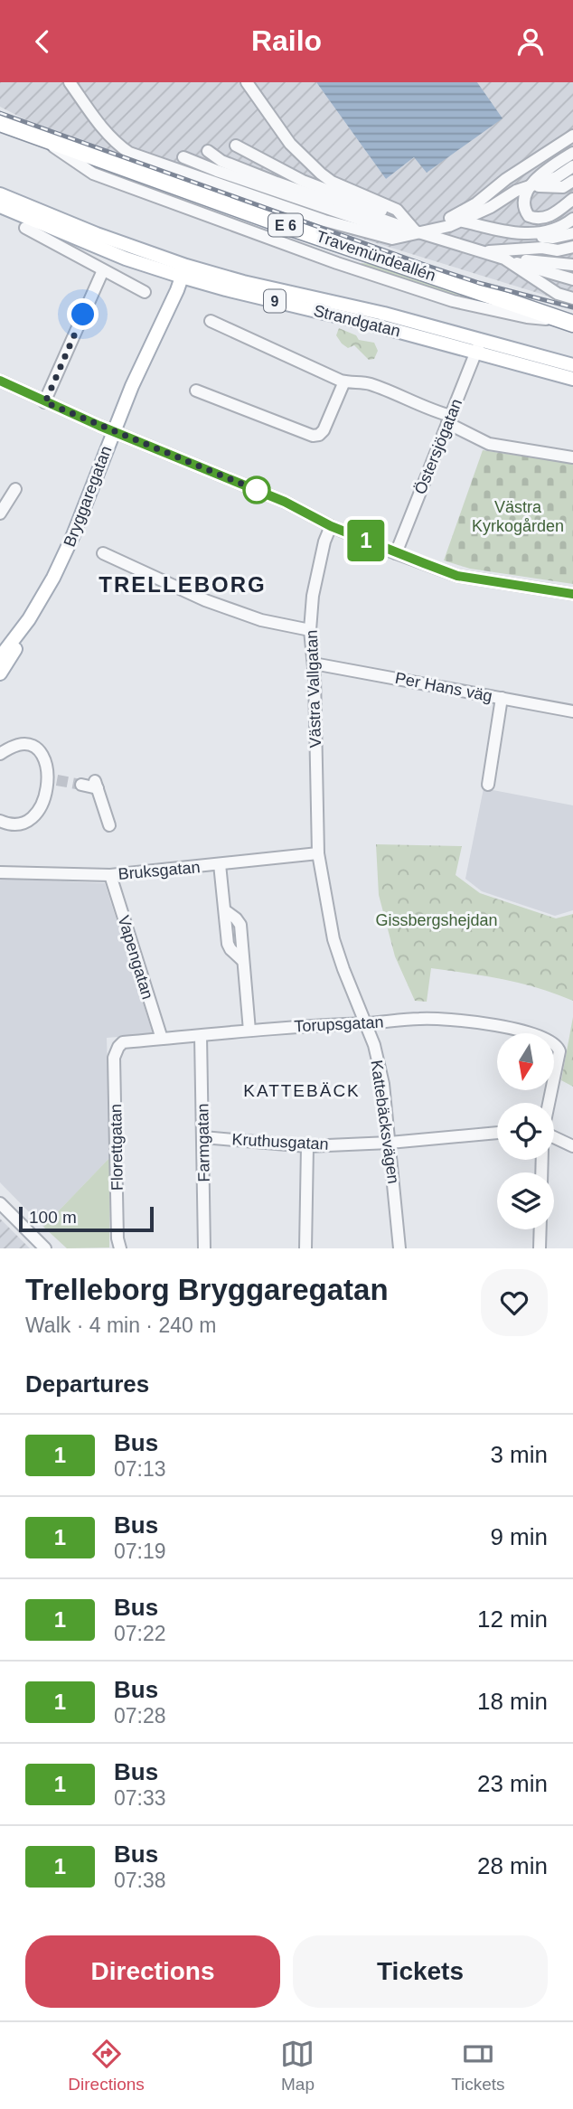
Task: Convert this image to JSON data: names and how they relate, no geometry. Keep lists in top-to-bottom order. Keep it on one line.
{"streets":{"highway":["E 6","Travemündeallén"],"main road":["9","Strandgatan","Bryggaregatan"],"street":["Östersjögatan","Per Hans väg","Västra Vallgatan","Bruksgatan","Vapengatan","Torupsgatan","Kattebäcksvägen","Kruthusgatan","Farmgatan","Florettgatan"]},"crossings":[["Strandgatan","Östersjögatan"],["Strandgatan","Bryggaregatan"],["Per Hans väg","Västra Vallgatan"],["Västra Vallgatan","Bruksgatan"],["Västra Vallgatan","Kattebäcksvägen"],["Bruksgatan","Vapengatan"],["Bruksgatan","Kattebäcksvägen"],["Vapengatan","Torupsgatan"],["Torupsgatan","Kattebäcksvägen"],["Torupsgatan","Farmgatan"],["Torupsgatan","Florettgatan"],["Kattebäcksvägen","Kruthusgatan"],["Kruthusgatan","Farmgatan"]],"districts":["TRELLEBORG","KATTEBÄCK"],"parks":["Västra Kyrkogården","Gissbergshejdan"],"lines":["bus line 1"],"scale_bar":"100 m","north":"bottom","page":{"header":"Railo","on_map":"1","scale":"100 m","heading":[["Trelleborg Bryggaregatan","Walk · 4 min · 240 m"],"Departures"],"list":[{"mark":"1","name":"Bus","note":"07:13","value":"3 min"},{"mark":"1","name":"Bus","note":"07:19","value":"9 min"},{"mark":"1","name":"Bus","note":"07:22","value":"12 min"},{"mark":"1","name":"Bus","note":"07:28","value":"18 min"},{"mark":"1","name":"Bus","note":"07:33","value":"23 min"},{"mark":"1","name":"Bus","note":"07:38","value":"28 min"}],"buttons":["Directions","Tickets"],"tabs":["Directions","Map","Tickets"]}}
